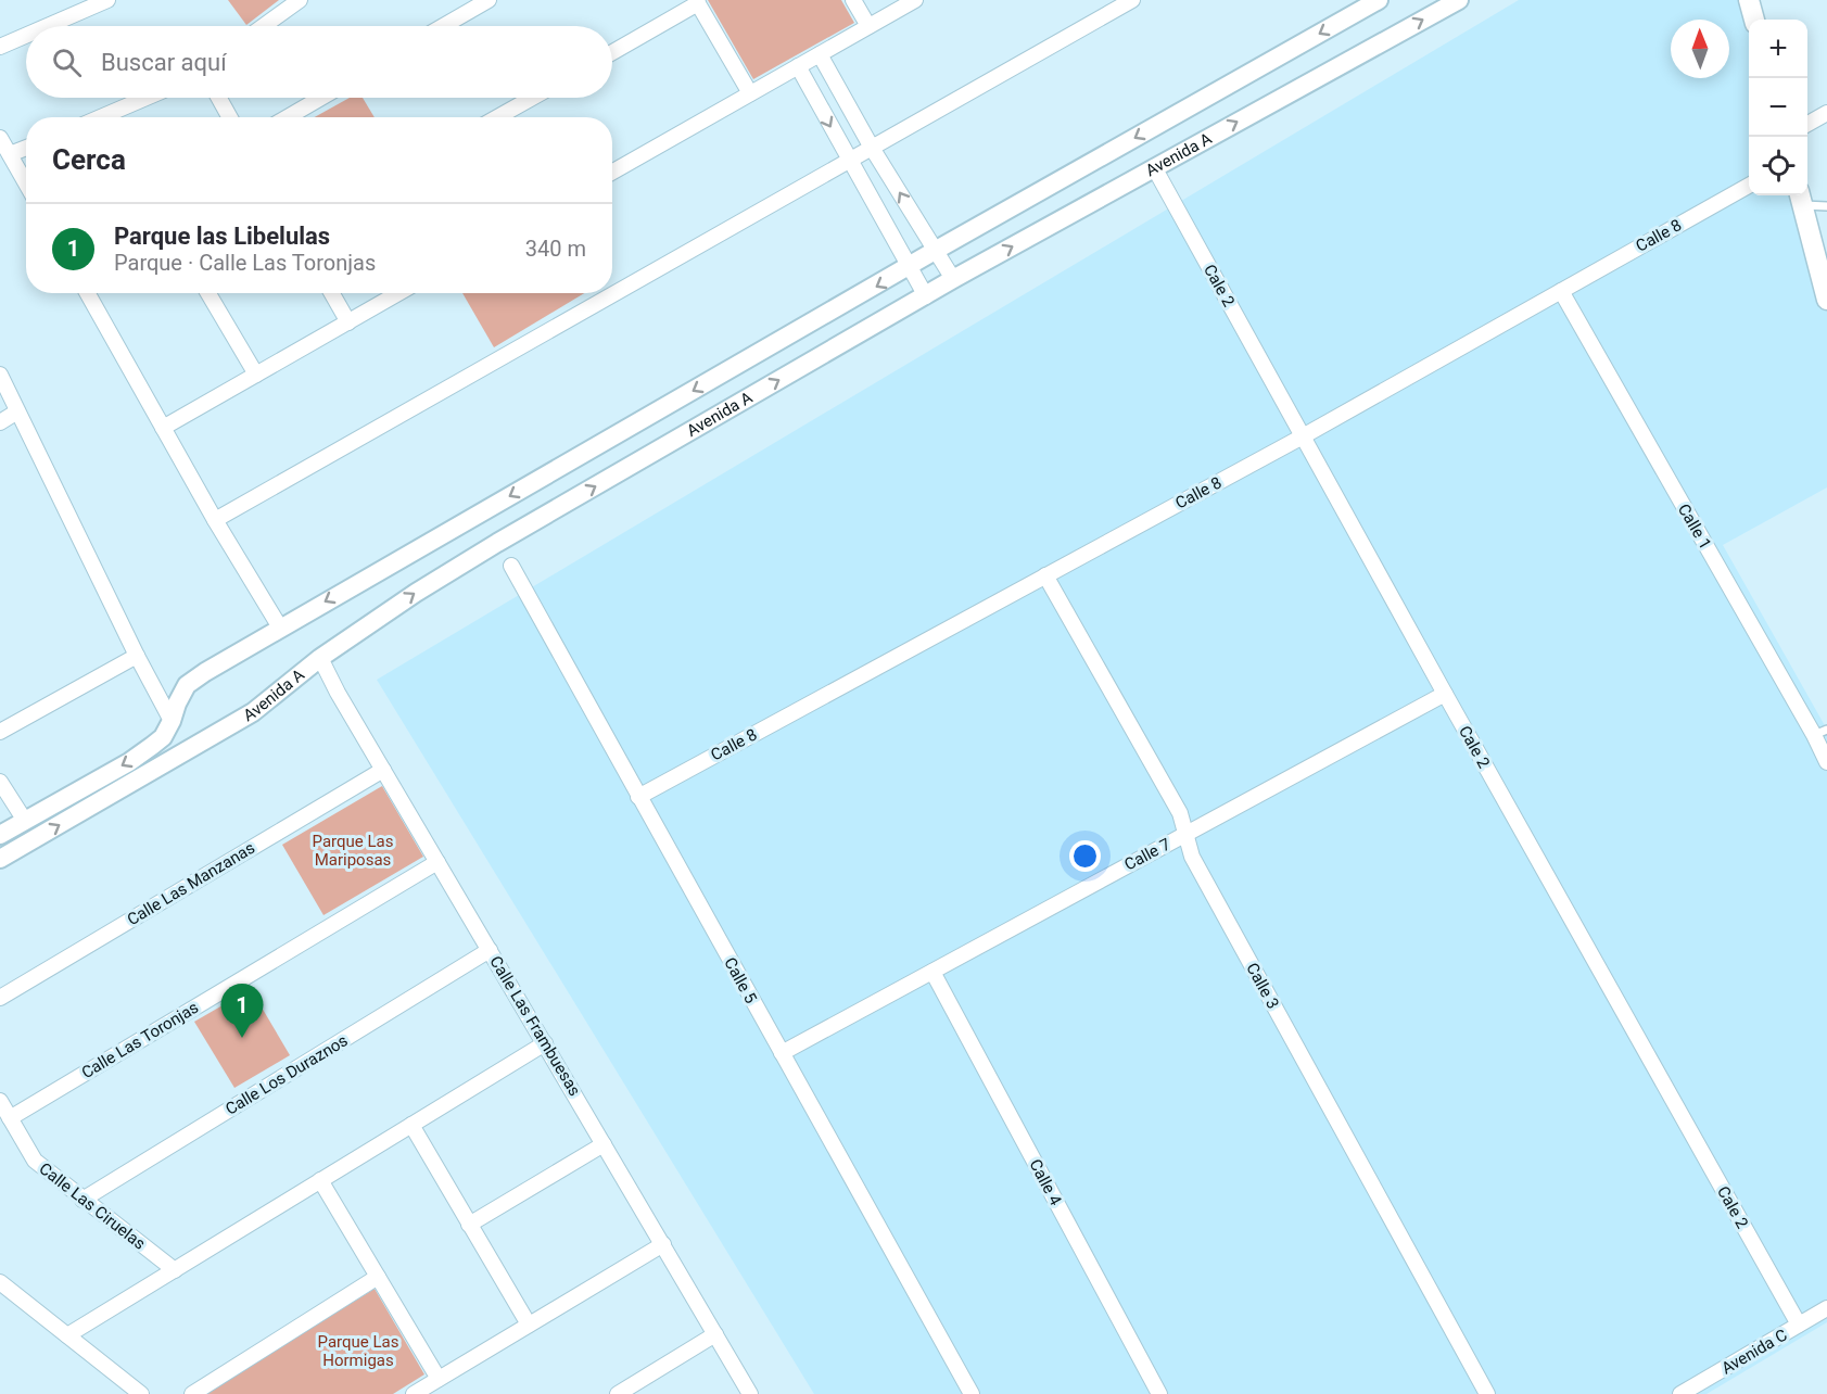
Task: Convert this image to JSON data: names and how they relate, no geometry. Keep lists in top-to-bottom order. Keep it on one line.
{"streets":{"street":["Avenida A","Calle 8","Cale 2","Calle 1","Calle 7","Calle Las Manzanas","Calle 5","Calle 3","Calle Las Frambuesas","Calle Las Toronjas","Calle Los Duraznos","Calle 4","Calle Las Ciruelas","Avenida C"]},"crossings":[["Avenida A","Cale 2"],["Avenida A","Calle Las Frambuesas"],["Calle 8","Cale 2"],["Calle 8","Calle 1"],["Calle 8","Calle 5"],["Calle 8","Calle 3"],["Cale 2","Calle 7"],["Cale 2","Avenida C"],["Calle 7","Calle 5"],["Calle 7","Calle 3"],["Calle 7","Calle 4"],["Calle Las Manzanas","Calle Las Frambuesas"],["Calle Las Frambuesas","Calle Las Toronjas"],["Calle Las Frambuesas","Calle Los Duraznos"],["Calle Las Toronjas","Calle Las Ciruelas"],["Calle Los Duraznos","Calle Las Ciruelas"]],"parks":["Parque Las Mariposas","Parque Las Hormigas"],"north":"top","page":{"map_buttons":["+","−"],"search":"Buscar aquí","heading":"Cerca","list":[{"mark":"1","name":"Parque las Libelulas","note":"Parque · Calle Las Toronjas","value":"340 m"}],"pins":"1"}}
